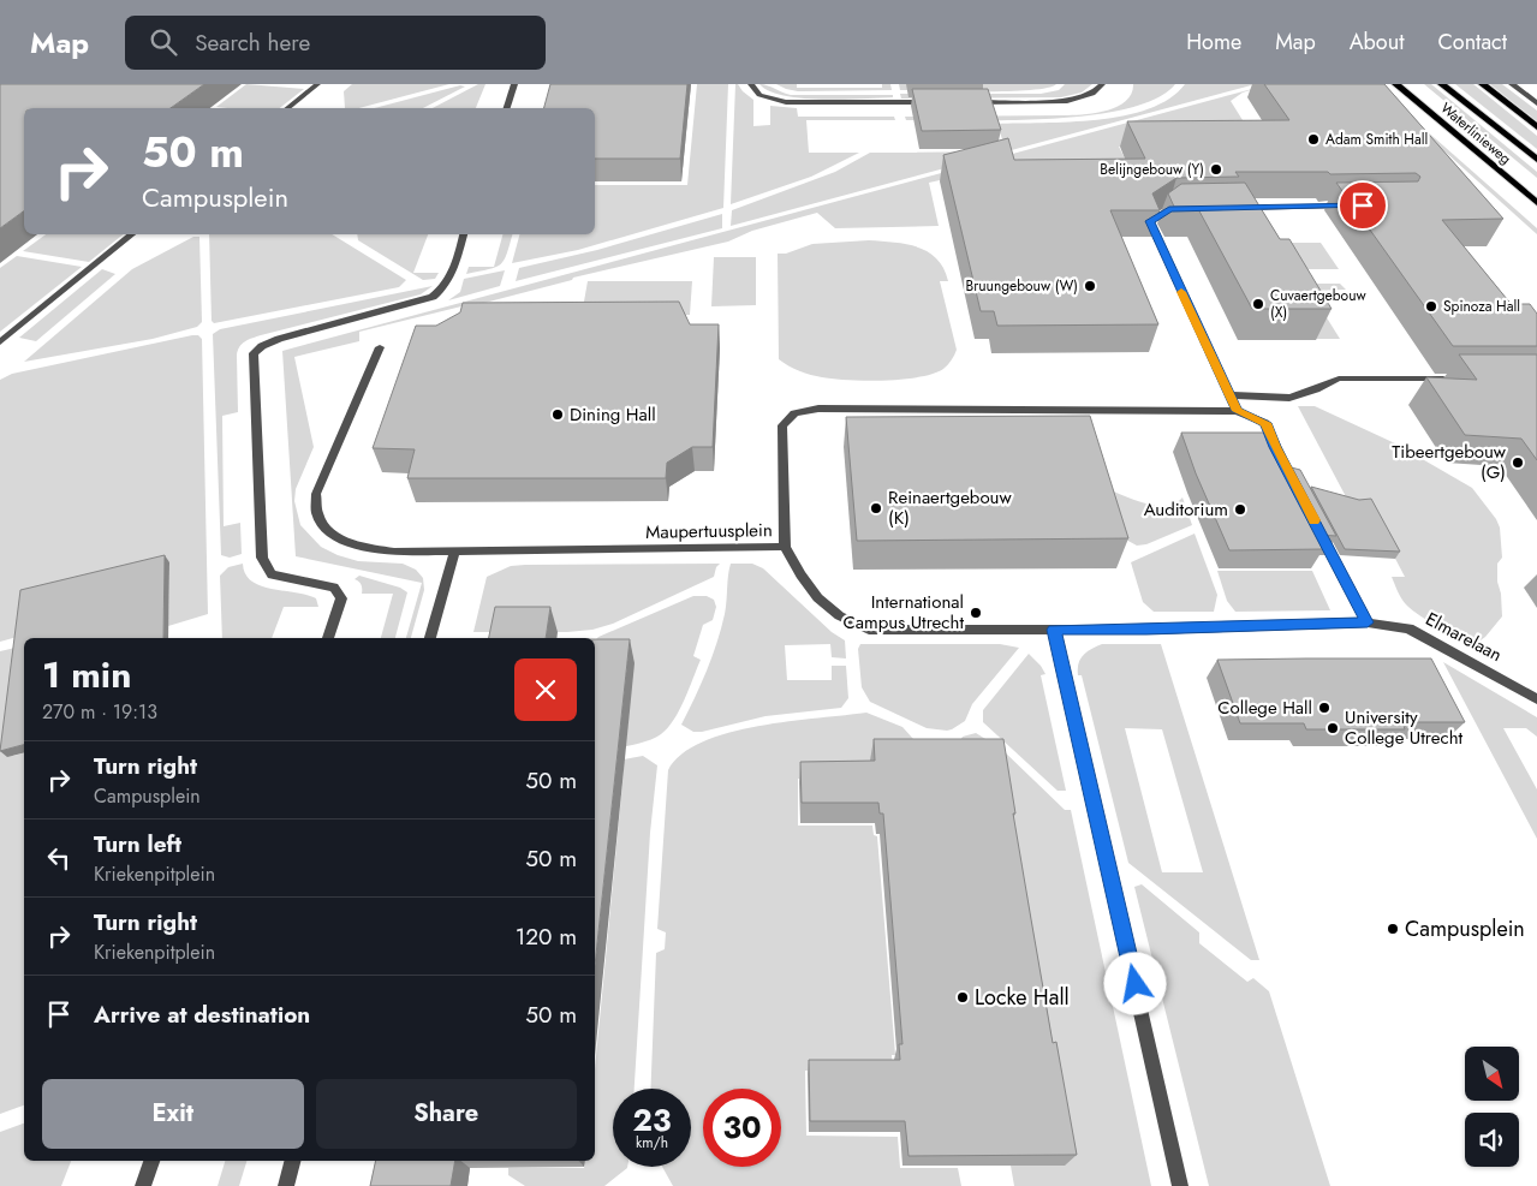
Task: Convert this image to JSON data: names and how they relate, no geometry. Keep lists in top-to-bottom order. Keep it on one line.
{"streets":{"main road":["Waterlinieweg"],"street":["Maupertuusplein","Elmarelaan"]},"places":["Adam Smith Hall","Belijngebouw (Y)","Bruungebouw (W)","Cuvaertgebouw (X)","Spinoza Hall","Dining Hall","Tibeertgebouw (G)","Reinaertgebouw (K)","Auditorium","International Campus Utrecht","College Hall","University College Utrecht","Campusplein","Locke Hall"],"north":"bottom right","page":{"header":"Map","search":"Search here","nav":["Home","Map","About","Contact"],"turn":["50 m","Campusplein"],"heading":["1 min","270 m · 19:13"],"list":[{"name":"Turn right","note":"Campusplein","value":"50 m"},{"name":"Turn left","note":"Kriekenpitplein","value":"50 m"},{"name":"Turn right","note":"Kriekenpitplein","value":"120 m"},{"name":"Arrive at destination","value":"50 m"}],"buttons":["Exit","Share"],"speed":"23 km/h","limit":"30"}}
